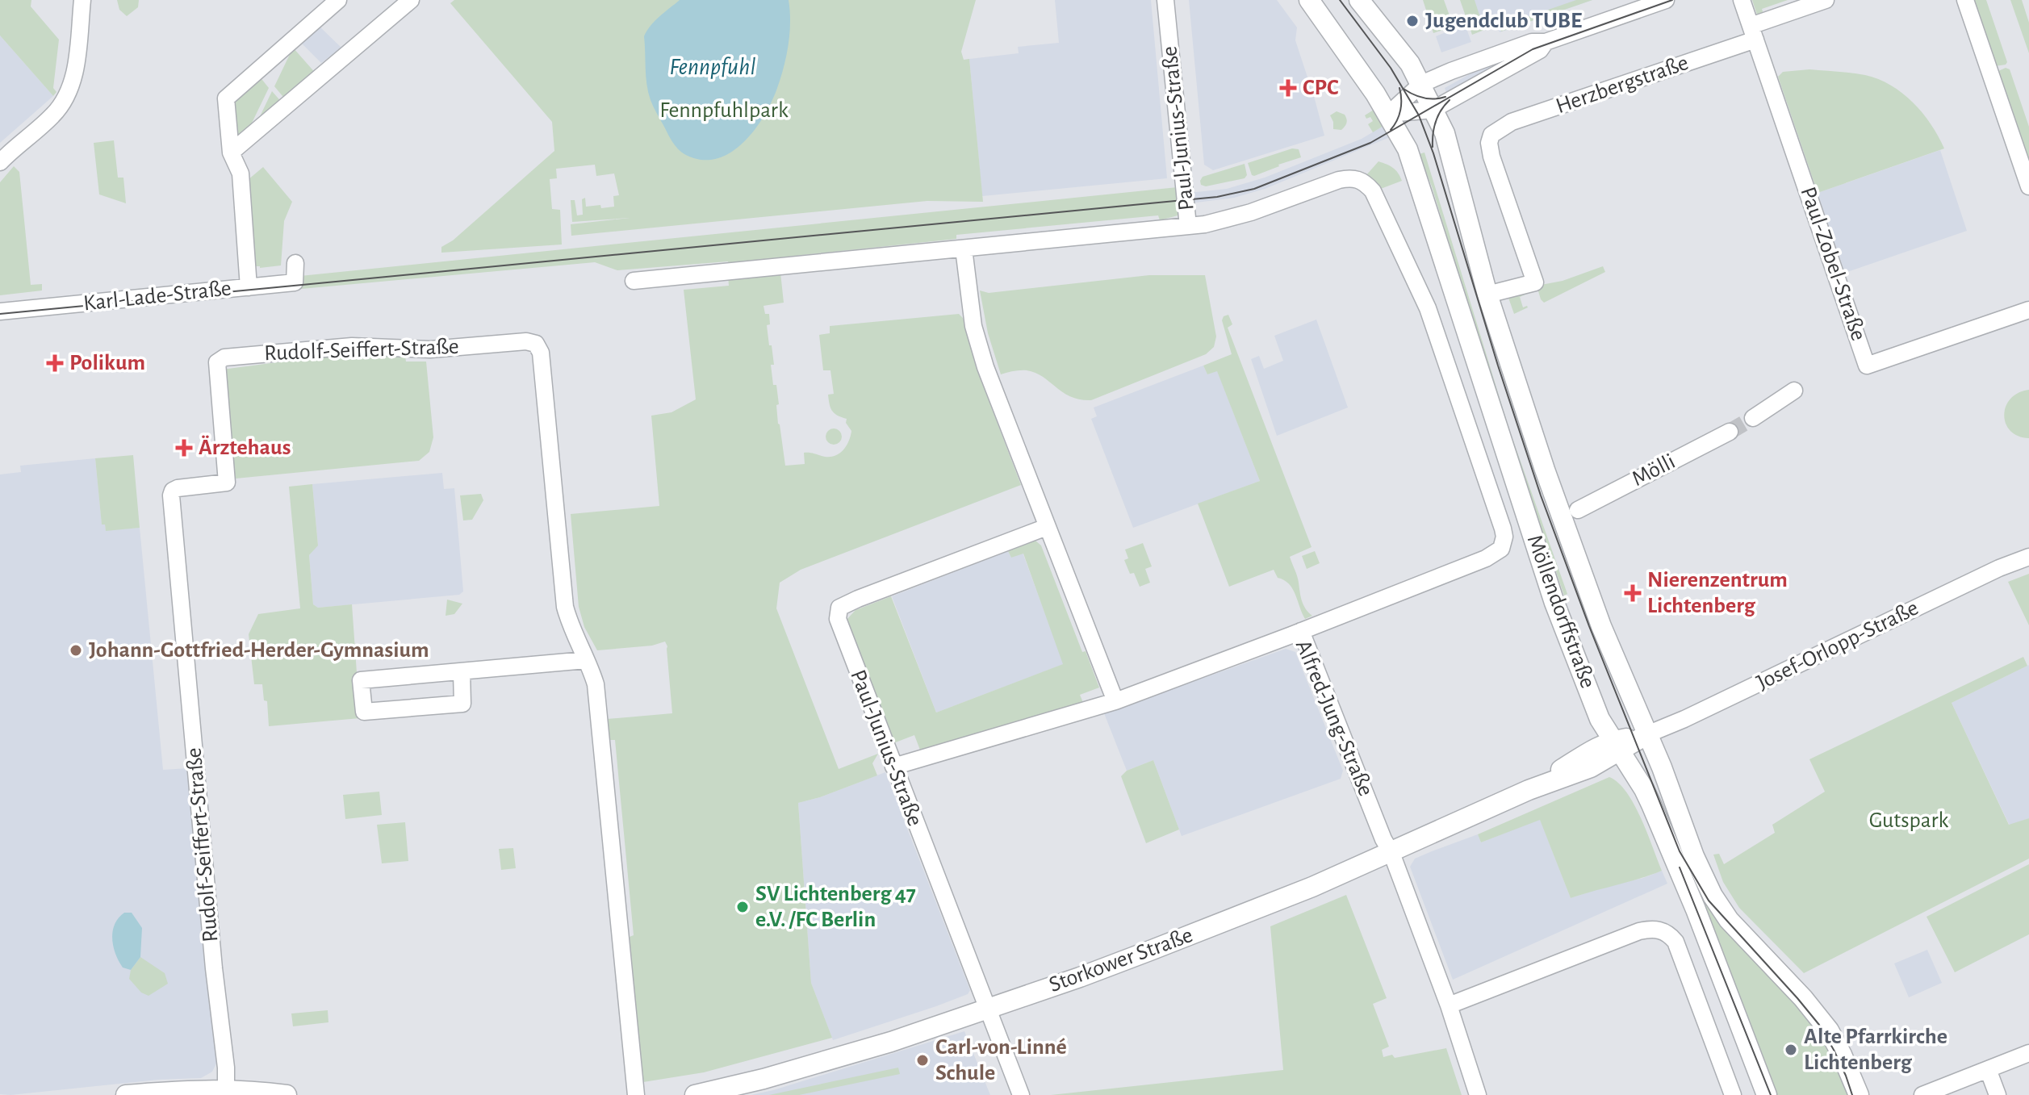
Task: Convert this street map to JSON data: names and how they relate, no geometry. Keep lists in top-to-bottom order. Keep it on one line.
{"streets":{"main road":["Möllendorffstraße","Storkower Straße"],"street":["Herzbergstraße","Paul-Junius-Straße","Paul-Zobel-Straße","Karl-Lade-Straße","Rudolf-Seiffert-Straße","Mölli","Josef-Orlopp-Straße","Alfred-Jung-Straße"]},"crossings":[["Herzbergstraße","Paul-Zobel-Straße"],["Herzbergstraße","Möllendorffstraße"],["Paul-Junius-Straße","Möllendorffstraße"],["Paul-Junius-Straße","Alfred-Jung-Straße"],["Paul-Junius-Straße","Storkower Straße"],["Möllendorffstraße","Josef-Orlopp-Straße"],["Möllendorffstraße","Alfred-Jung-Straße"],["Möllendorffstraße","Storkower Straße"],["Josef-Orlopp-Straße","Storkower Straße"],["Alfred-Jung-Straße","Storkower Straße"]],"water":["Fennpfuhl"],"parks":["Fennpfuhlpark","Gutspark"],"places":{"other":["Jugendclub TUBE","Johann-Gottfried-Herder-Gymnasium","SV Lichtenberg 47 e.V. /FC Berlin","Alte Pfarrkirche Lichtenberg","Carl-von-Linné Schule"],"health":["CPC","Polikum","Ärztehaus","Nierenzentrum Lichtenberg"]}}
